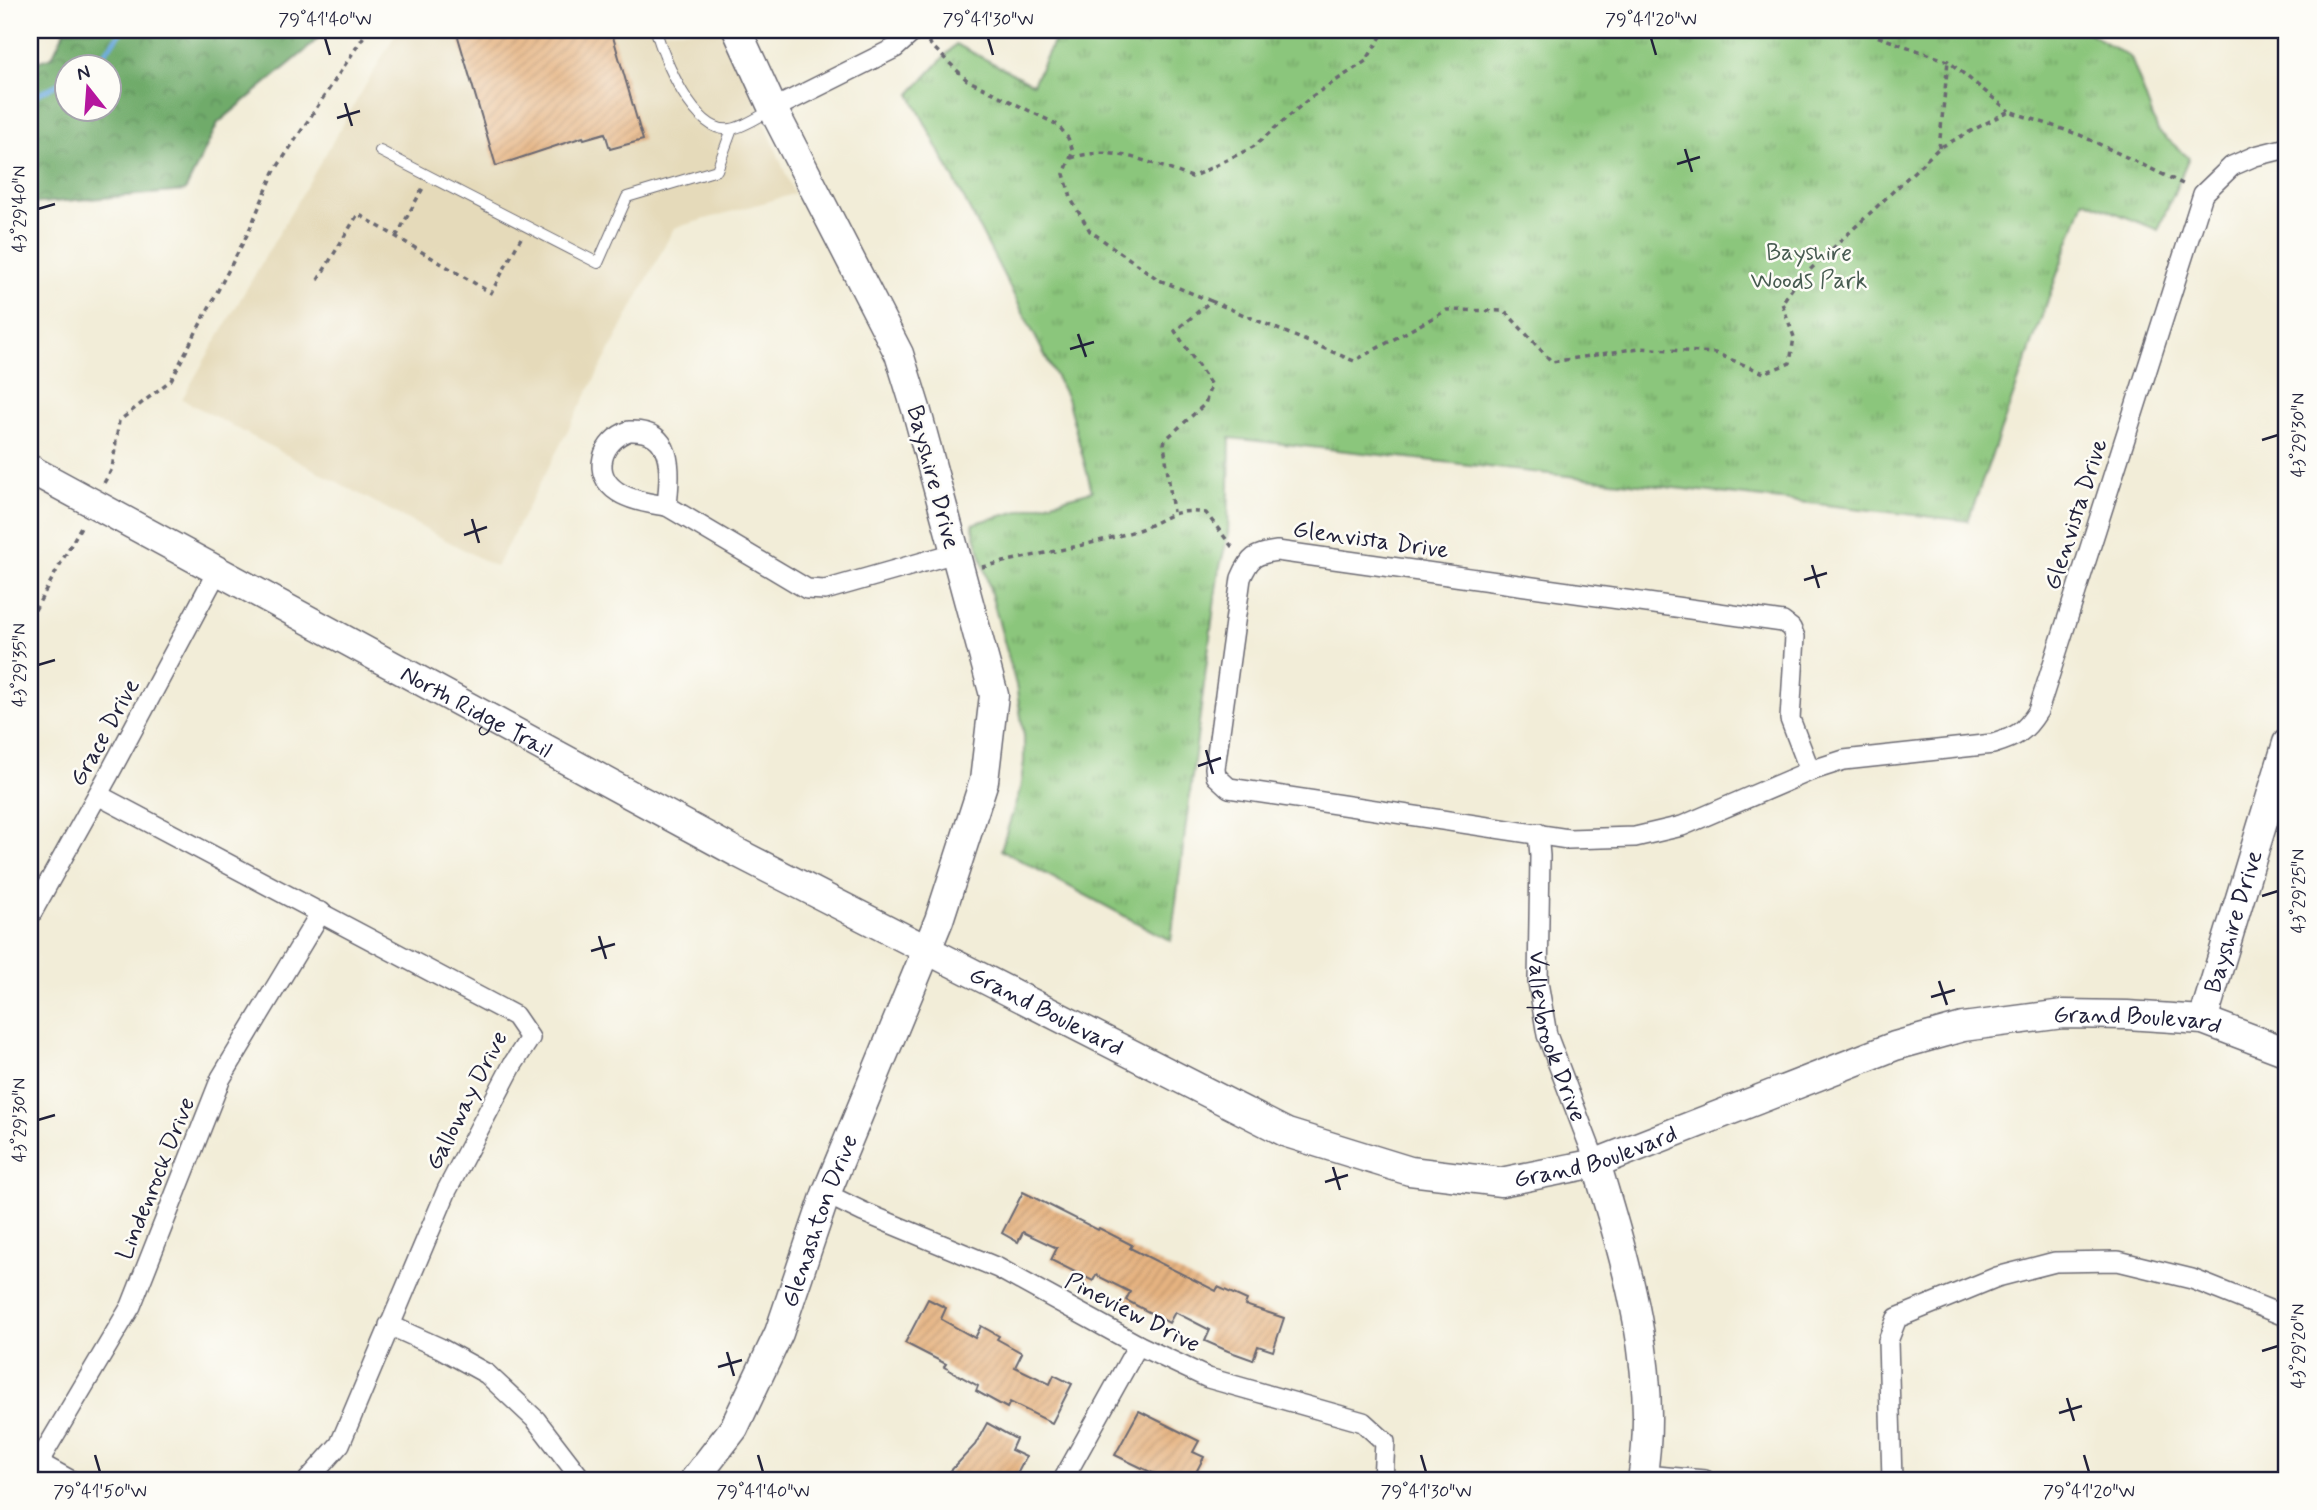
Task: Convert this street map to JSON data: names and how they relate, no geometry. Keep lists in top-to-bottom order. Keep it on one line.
{"streets":{"street":["Bayshire Drive","Glenvista Drive","North Ridge Trail","Grace Drive","Grand Boulevard","Valleybrook Drive","Galloway Drive","Lindenrock Drive","Glenashton Drive","Pineview Drive"]},"crossings":[["Bayshire Drive","North Ridge Trail"],["Bayshire Drive","Grand Boulevard"],["Bayshire Drive","Glenashton Drive"],["Glenvista Drive","Valleybrook Drive"],["North Ridge Trail","Grace Drive"],["North Ridge Trail","Grand Boulevard"],["North Ridge Trail","Glenashton Drive"],["Grace Drive","Galloway Drive"],["Grand Boulevard","Valleybrook Drive"],["Grand Boulevard","Glenashton Drive"],["Galloway Drive","Lindenrock Drive"],["Glenashton Drive","Pineview Drive"]],"parks":["Bayshire Woods Park"],"north":"top","coordinates":["79°41'40\"W","79°41'30\"W","79°41'20\"W","43°29'40\"N","43°29'30\"N","43°29'35\"N","43°29'25\"N","43°29'20\"N","79°41'50\"W"]}
